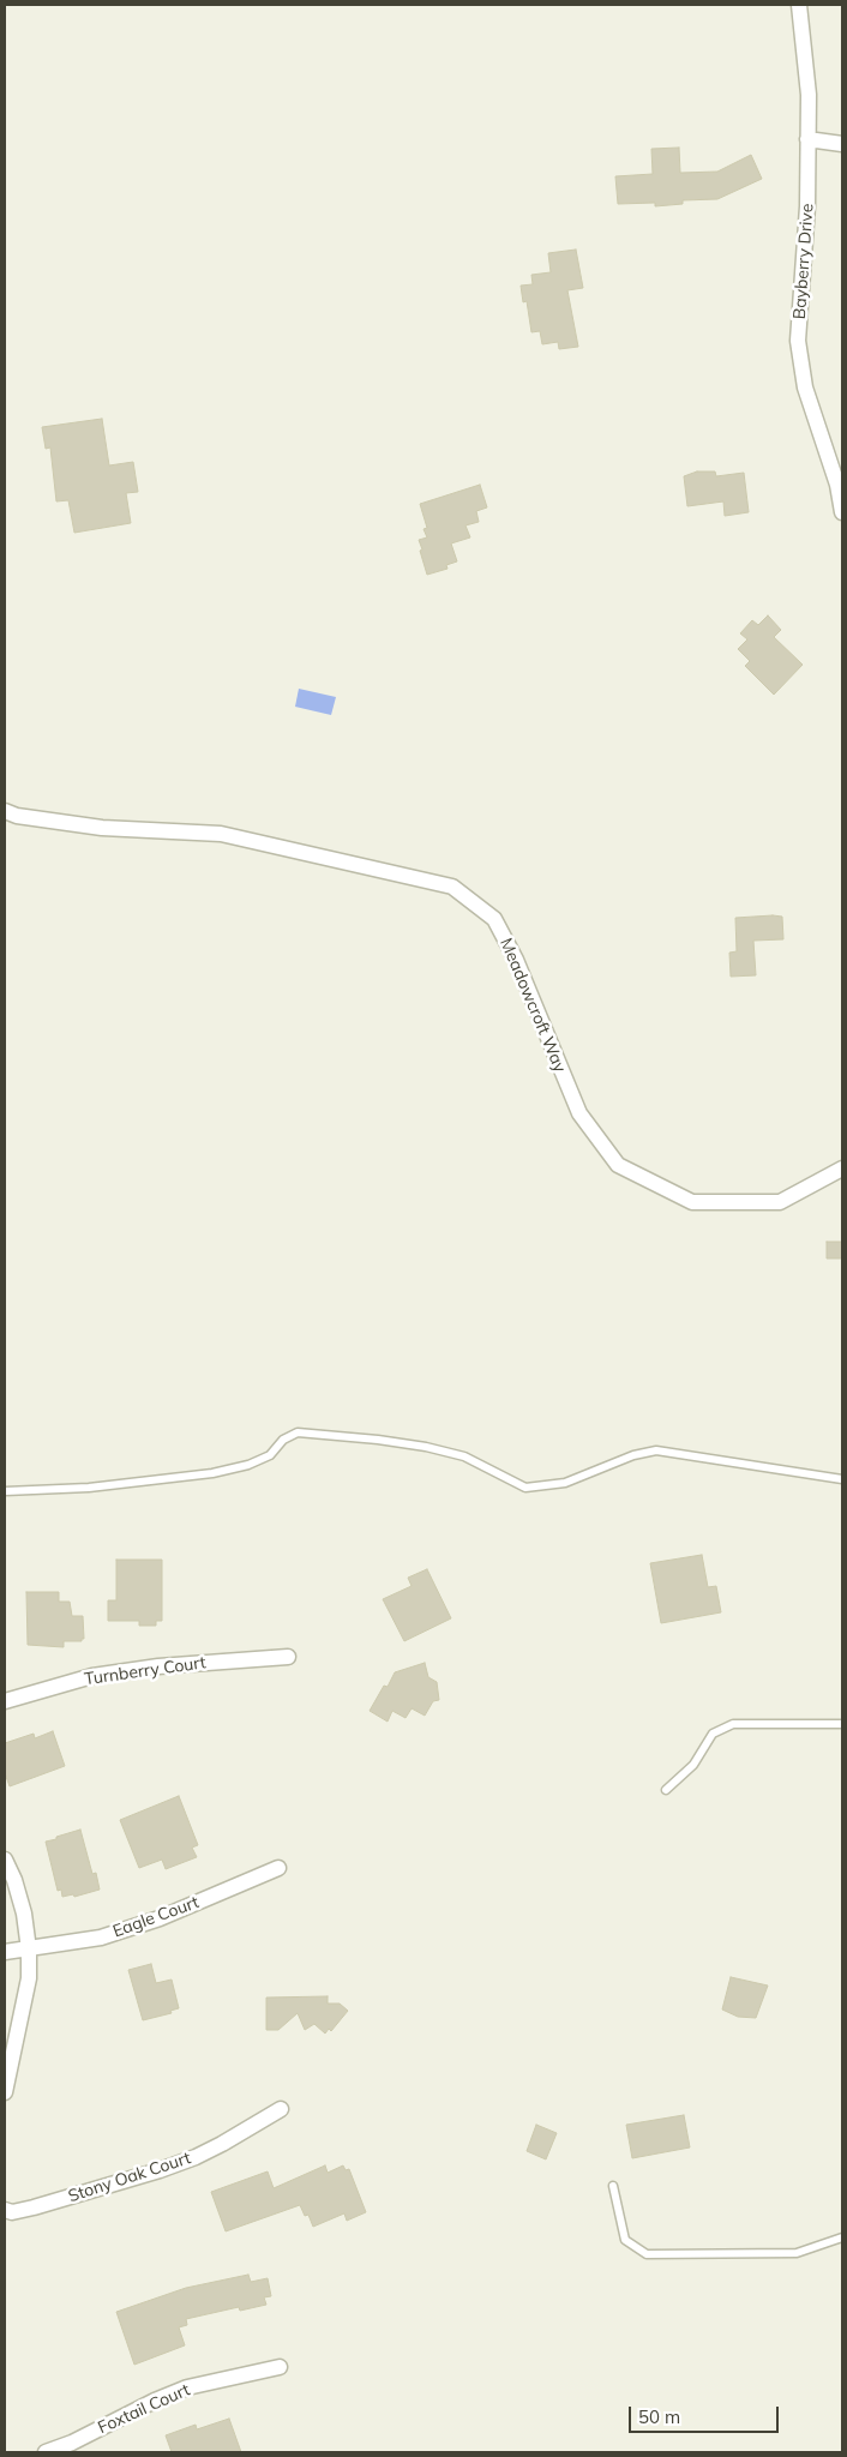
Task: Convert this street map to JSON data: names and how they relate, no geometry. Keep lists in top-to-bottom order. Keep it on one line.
{"streets":{"street":["Bayberry Drive","Meadowcroft Way","Turnberry Court","Eagle Court","Stony Oak Court","Foxtail Court"]},"scale_bar":"50 m"}
